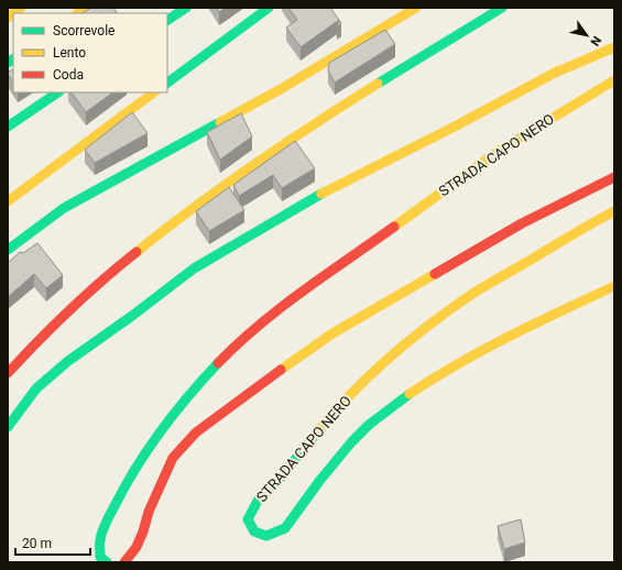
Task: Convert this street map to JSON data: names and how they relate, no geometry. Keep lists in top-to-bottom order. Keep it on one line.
{"streets":{"street":["STRADA CAPO NERO"]},"legend":["Scorrevole","Lento","Coda"],"scale_bar":"20 m","north":"bottom right"}
